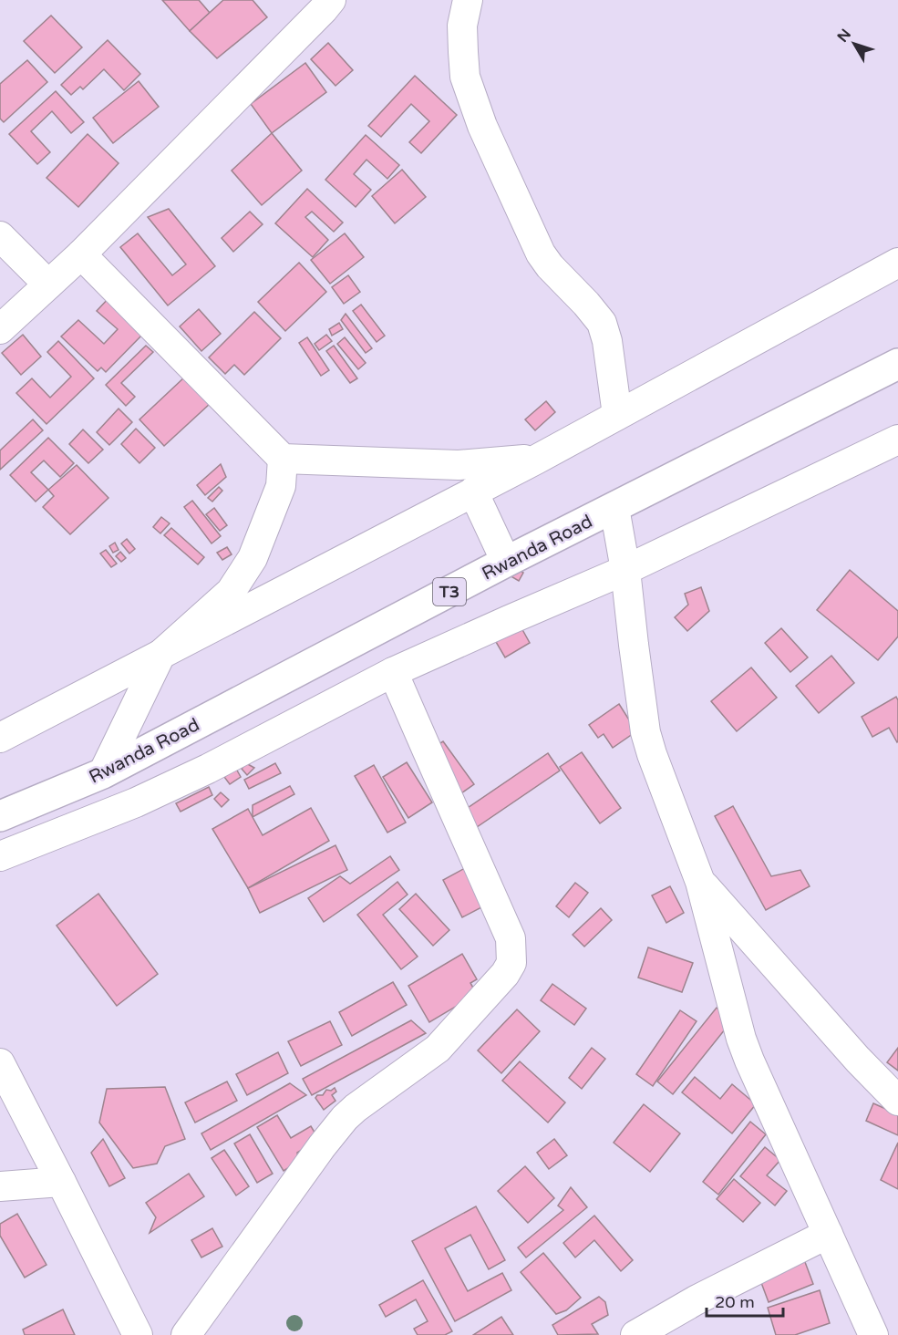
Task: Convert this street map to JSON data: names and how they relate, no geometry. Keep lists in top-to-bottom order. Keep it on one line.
{"streets":{"highway":["Rwanda Road","T3"]},"scale_bar":"20 m","north":"top left"}
